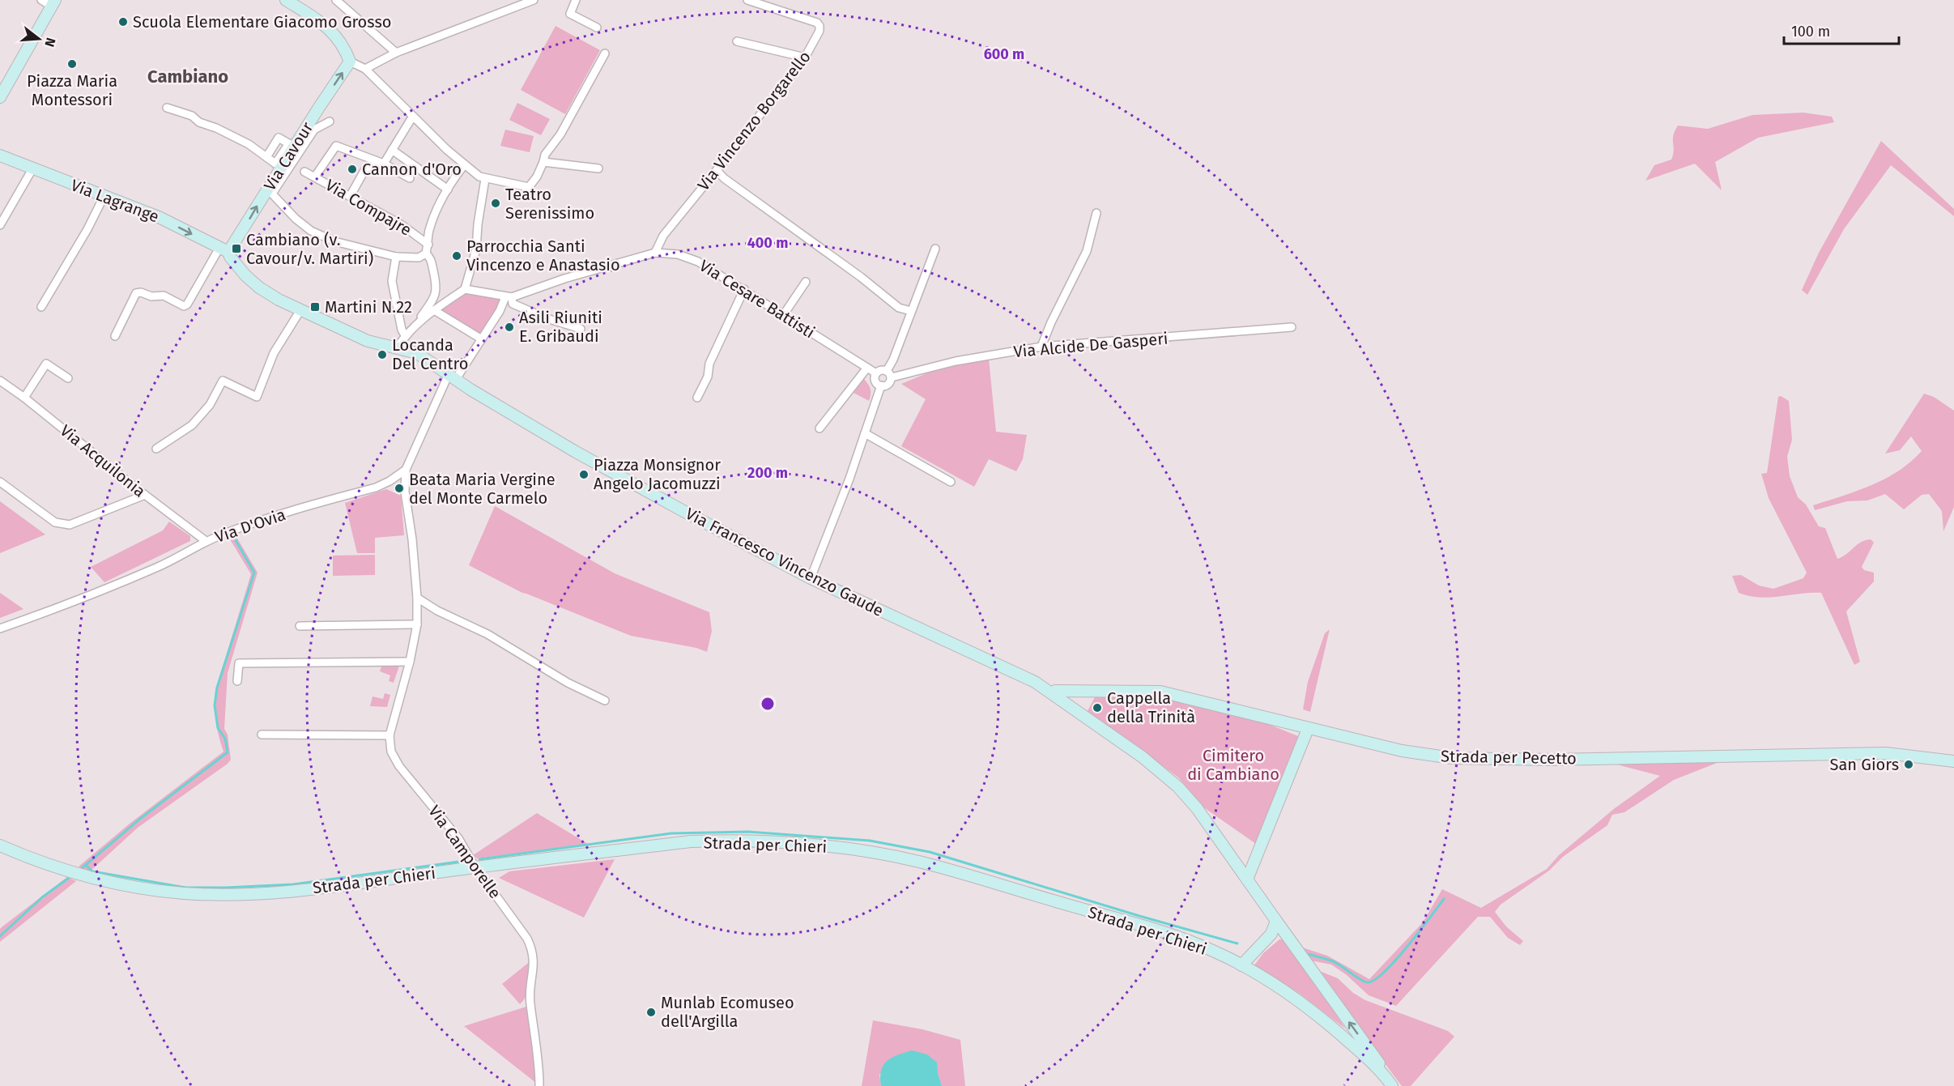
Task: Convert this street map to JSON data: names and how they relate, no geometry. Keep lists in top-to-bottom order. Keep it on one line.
{"streets":{"street":["Via Vincenzo Borgarello","Via Cavour","Via Lagrange","Via Compajre","Via Cesare Battisti","Via Alcide De Gasperi","Via Acquilonia","Via D'Ovia","Via Francesco Vincenzo Gaude","Strada per Pecetto","Strada per Chieri","Via Camporelle"]},"crossings":[["Via Vincenzo Borgarello","Via Cesare Battisti"],["Via Cavour","Via Lagrange"],["Via Cavour","Via Compajre"],["Via Cavour","Via Francesco Vincenzo Gaude"],["Via Lagrange","Via Francesco Vincenzo Gaude"],["Via Cesare Battisti","Via Alcide De Gasperi"],["Via Acquilonia","Via D'Ovia"],["Via D'Ovia","Via Camporelle"],["Via Francesco Vincenzo Gaude","Strada per Pecetto"],["Via Francesco Vincenzo Gaude","Strada per Chieri"],["Strada per Chieri","Via Camporelle"]],"one_way":["Via Lagrange"],"districts":["Cambiano"],"parks":["Cimitero di Cambiano"],"places":{"other":["Scuola Elementare Giacomo Grosso","Piazza Maria Montessori","Cannon d'Oro","Teatro Serenissimo","Parrocchia Santi Vincenzo e Anastasio","Asili Riuniti E. Gribaudi","Locanda Del Centro","Piazza Monsignor Angelo Jacomuzzi","Beata Maria Vergine del Monte Carmelo","Cappella della Trinità","San Giors","Munlab Ecomuseo dell'Argilla"],"transit":["Cambiano (v. Cavour/v. Martiri)","Martini N.22"]},"scale_bar":"100 m","north":"right","rings":["600 m","400 m","200 m"]}
